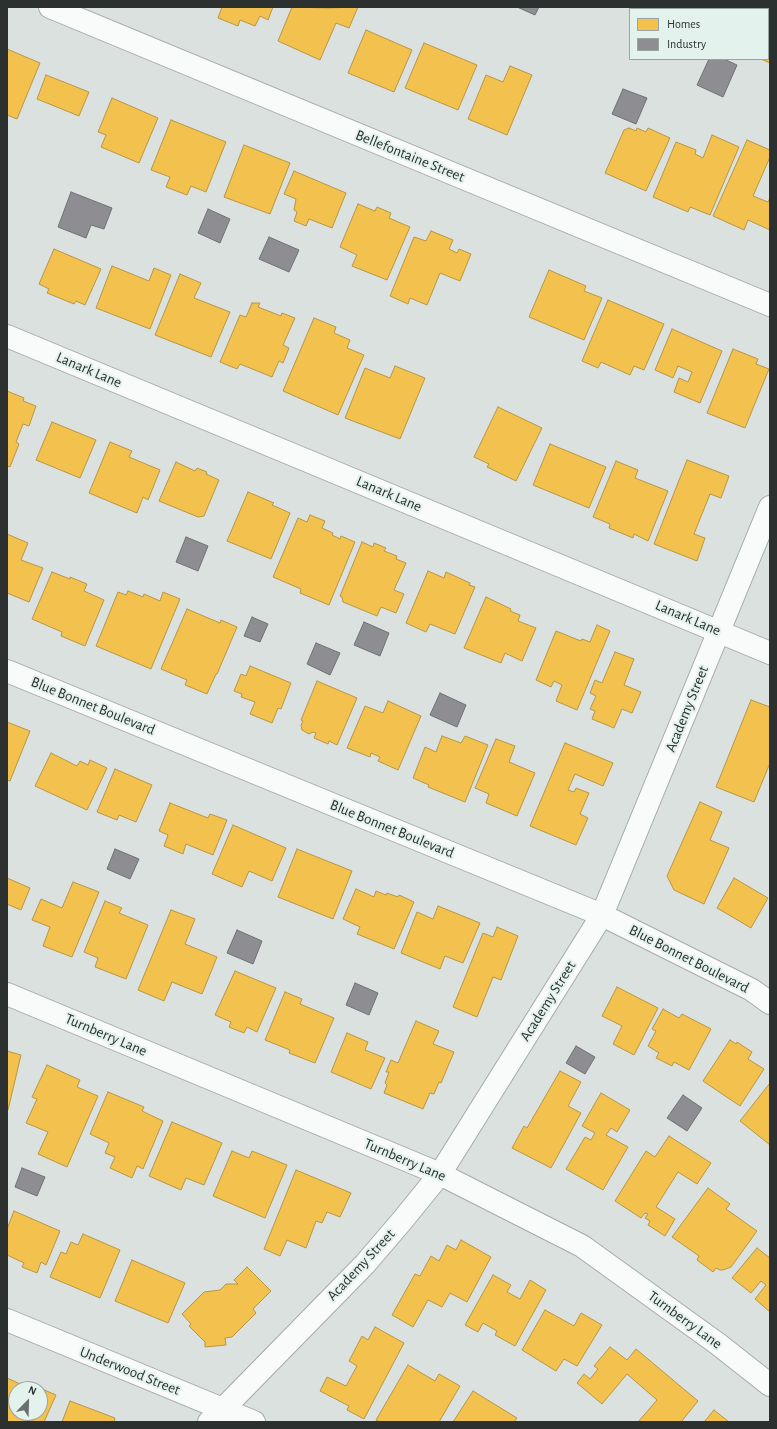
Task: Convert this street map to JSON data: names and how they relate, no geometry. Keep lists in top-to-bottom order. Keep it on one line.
{"streets":{"street":["Bellefontaine Street","Lanark Lane","Blue Bonnet Boulevard","Academy Street","Turnberry Lane","Underwood Street"]},"crossings":[["Lanark Lane","Academy Street"],["Blue Bonnet Boulevard","Academy Street"],["Academy Street","Turnberry Lane"],["Academy Street","Underwood Street"]],"legend":["Homes","Industry"],"north":"top right"}
